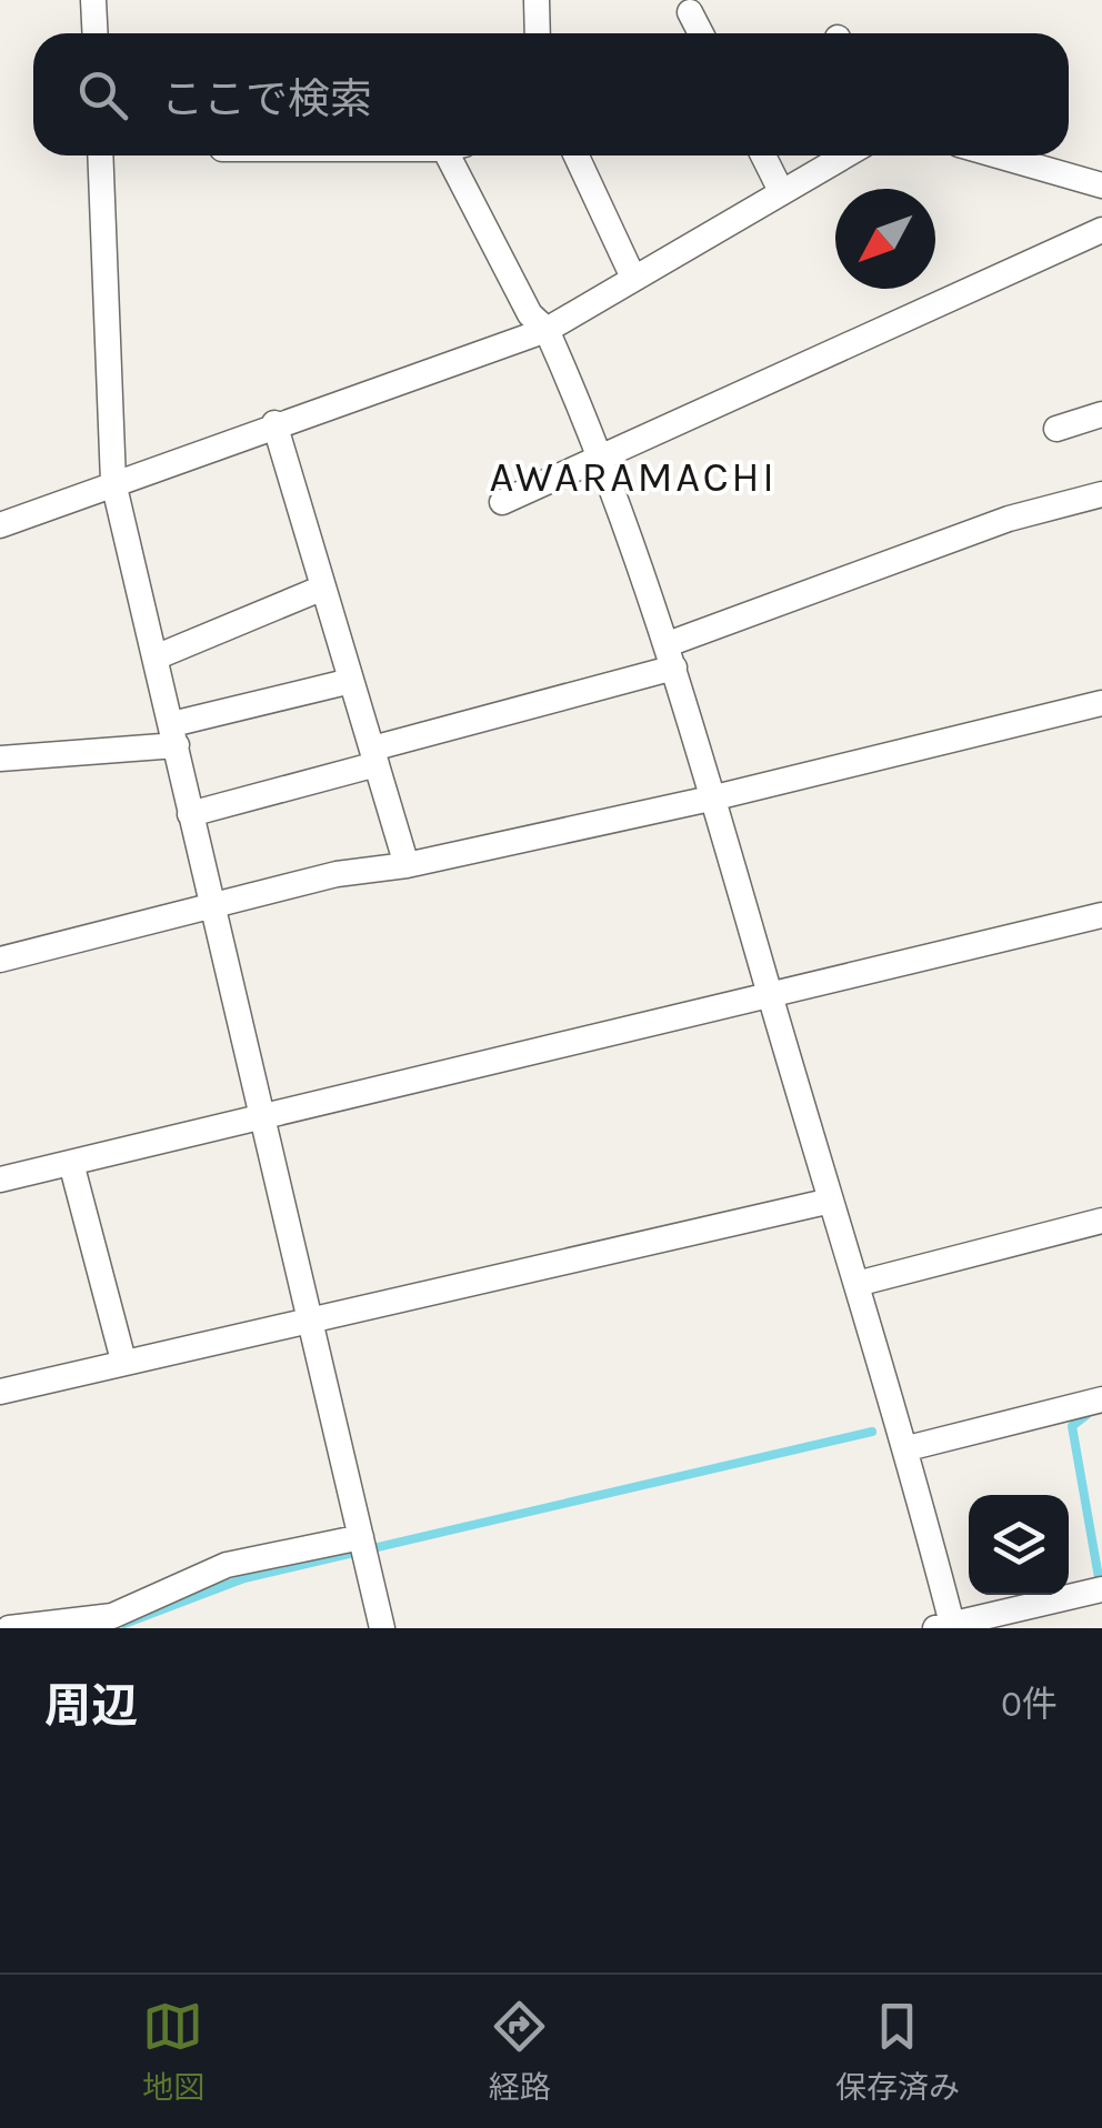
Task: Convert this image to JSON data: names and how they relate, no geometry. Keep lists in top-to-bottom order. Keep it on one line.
{"districts":["AWARAMACHI"],"north":"bottom left","page":{"search":"ここで検索","heading":["周辺","0件"],"nav":["地図","経路","保存済み"]}}
